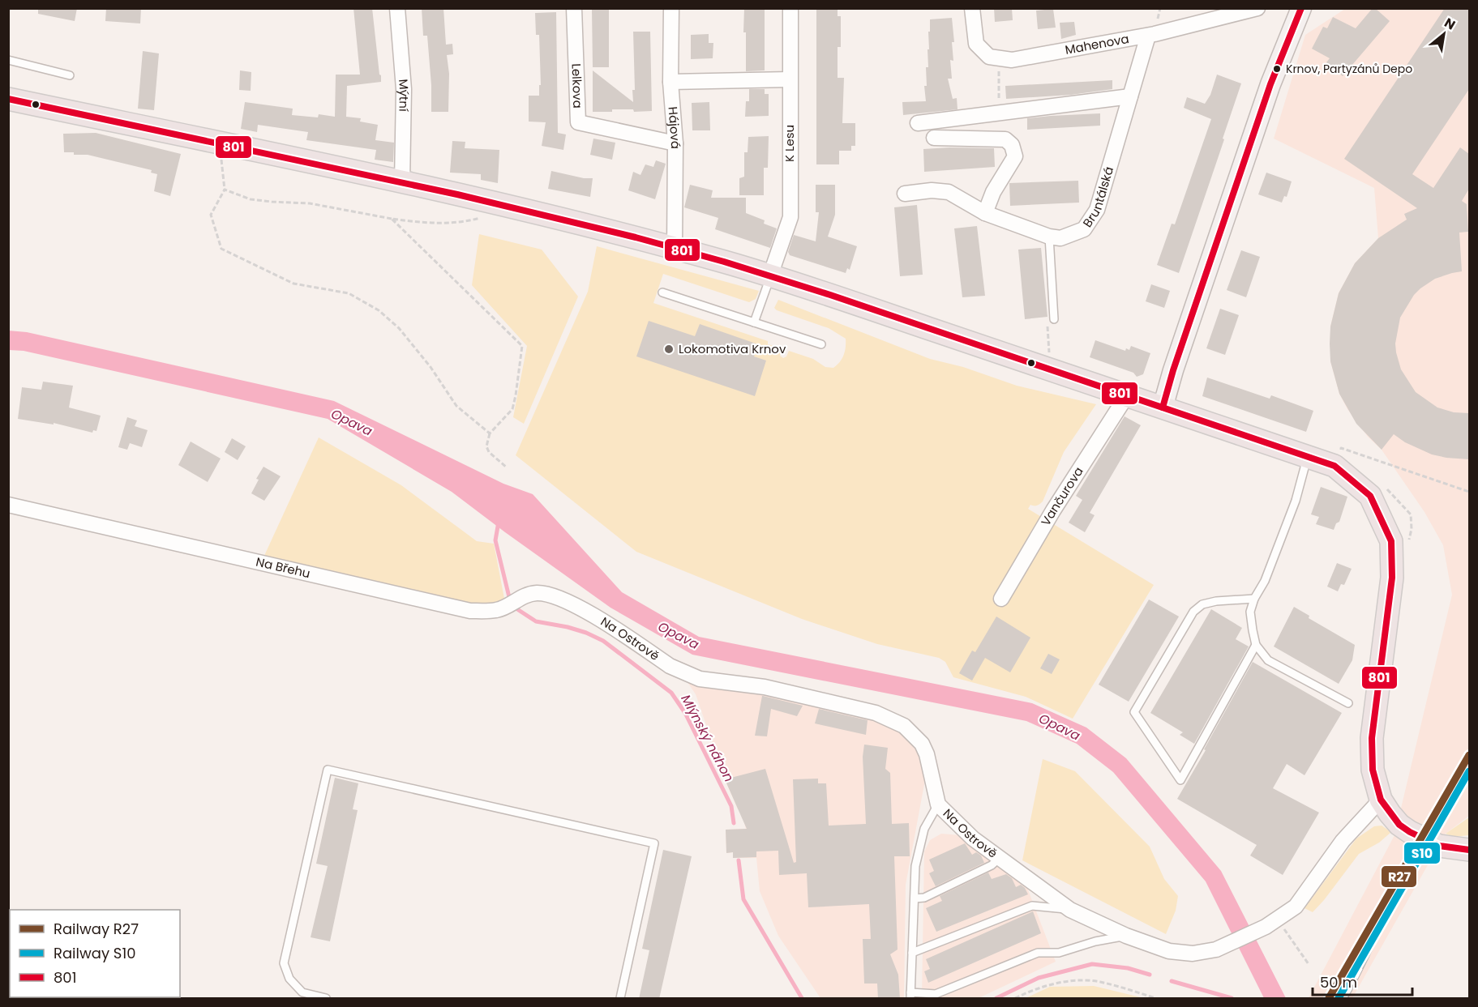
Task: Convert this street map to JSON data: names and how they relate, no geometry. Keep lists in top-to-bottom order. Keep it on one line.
{"streets":{"street":["Mahenova","Lelkova","Mýtní","Hájová","K Lesu","Bruntálská","Vančurova","Na Břehu","Na Ostrově"]},"crossings":[["Mahenova","Bruntálská"],["Lelkova","Hájová"],["Na Břehu","Na Ostrově"]],"water":["Opava","Mlýnský náhon"],"places":["Krnov, Partyzánů Depo","Lokomotiva Krnov"],"lines":["transit line 801","rail line R27","rail line S10"],"legend":["Railway R27","Railway S10","801"],"scale_bar":"50 m","north":"top right"}
